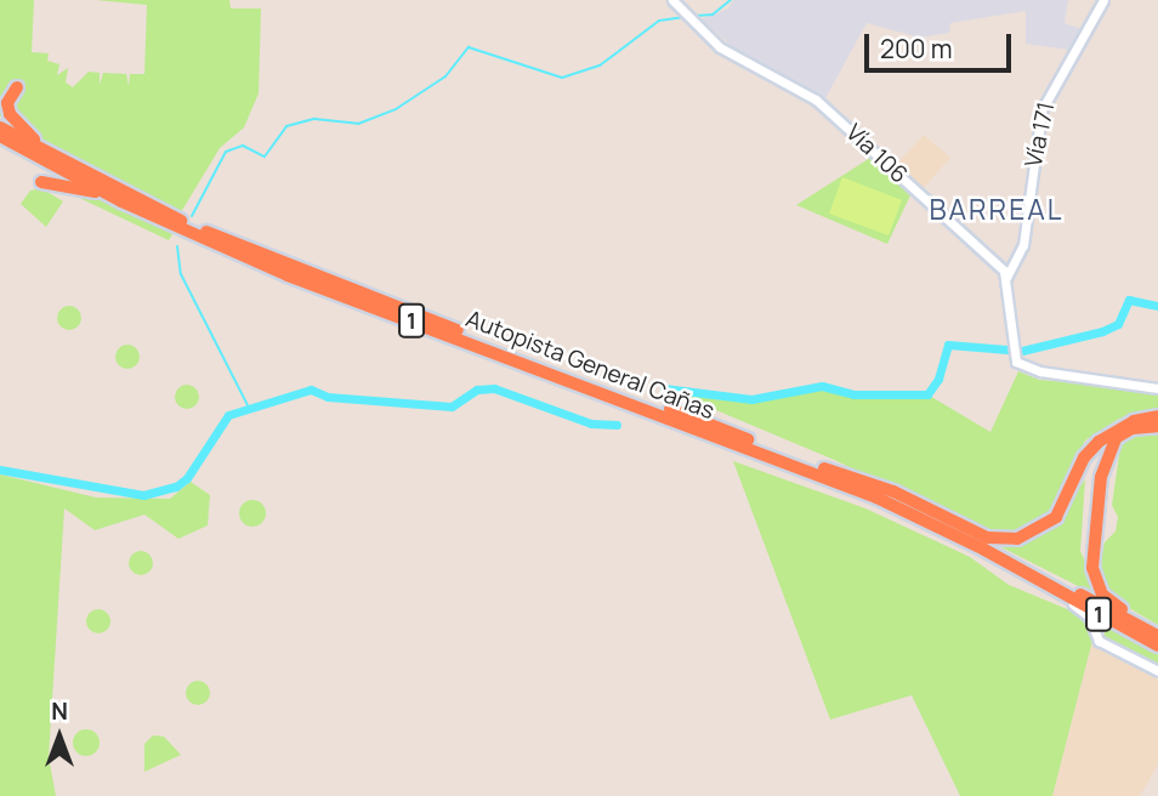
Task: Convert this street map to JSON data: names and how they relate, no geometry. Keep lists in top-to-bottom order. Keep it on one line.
{"streets":{"highway":["1","Autopista General Cañas"],"main road":["Vía 171","Vía 106"]},"crossings":[["Vía 171","Vía 106"]],"districts":["BARREAL"],"scale_bar":"200 m","north":"top"}
